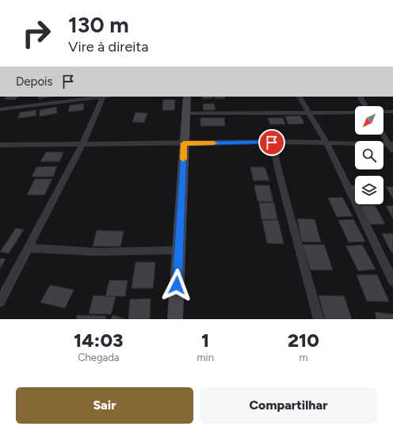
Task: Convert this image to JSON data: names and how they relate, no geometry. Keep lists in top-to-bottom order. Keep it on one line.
{"north":"bottom left","page":{"turn":["130 m","Vire à direita"],"then":"Depois","eta":["14:03","Chegada","1","min","210","m"],"buttons":["Sair","Compartilhar"]}}
